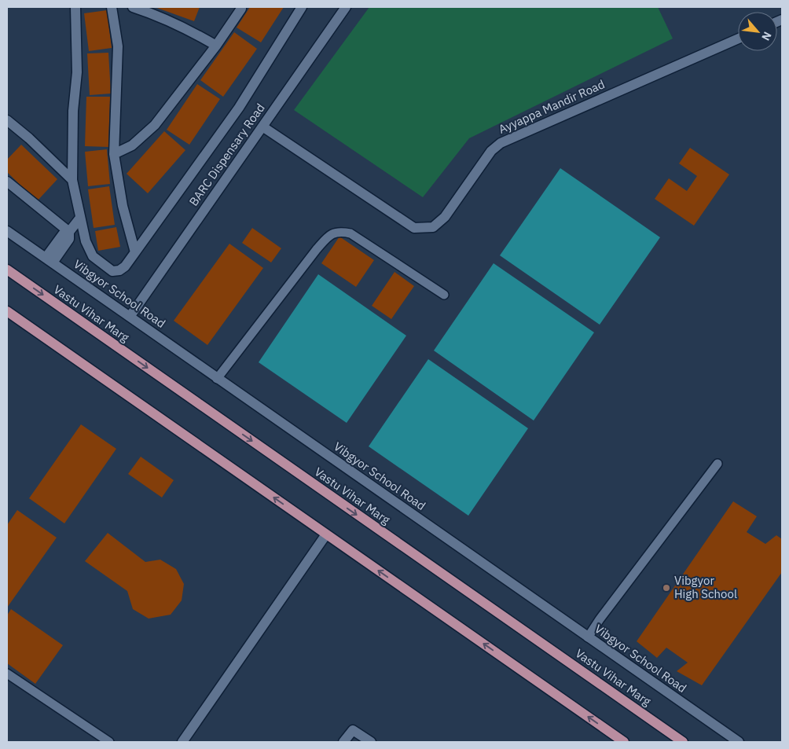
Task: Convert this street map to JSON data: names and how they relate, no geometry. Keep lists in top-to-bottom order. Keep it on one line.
{"streets":{"main road":["Vastu Vihar Marg"],"street":["Ayyappa Mandir Road","BARC Dispensary Road","Vibgyor School Road"]},"crossings":[["Ayyappa Mandir Road","BARC Dispensary Road"],["BARC Dispensary Road","Vibgyor School Road"]],"places":["Vibgyor High School"],"north":"bottom right"}
